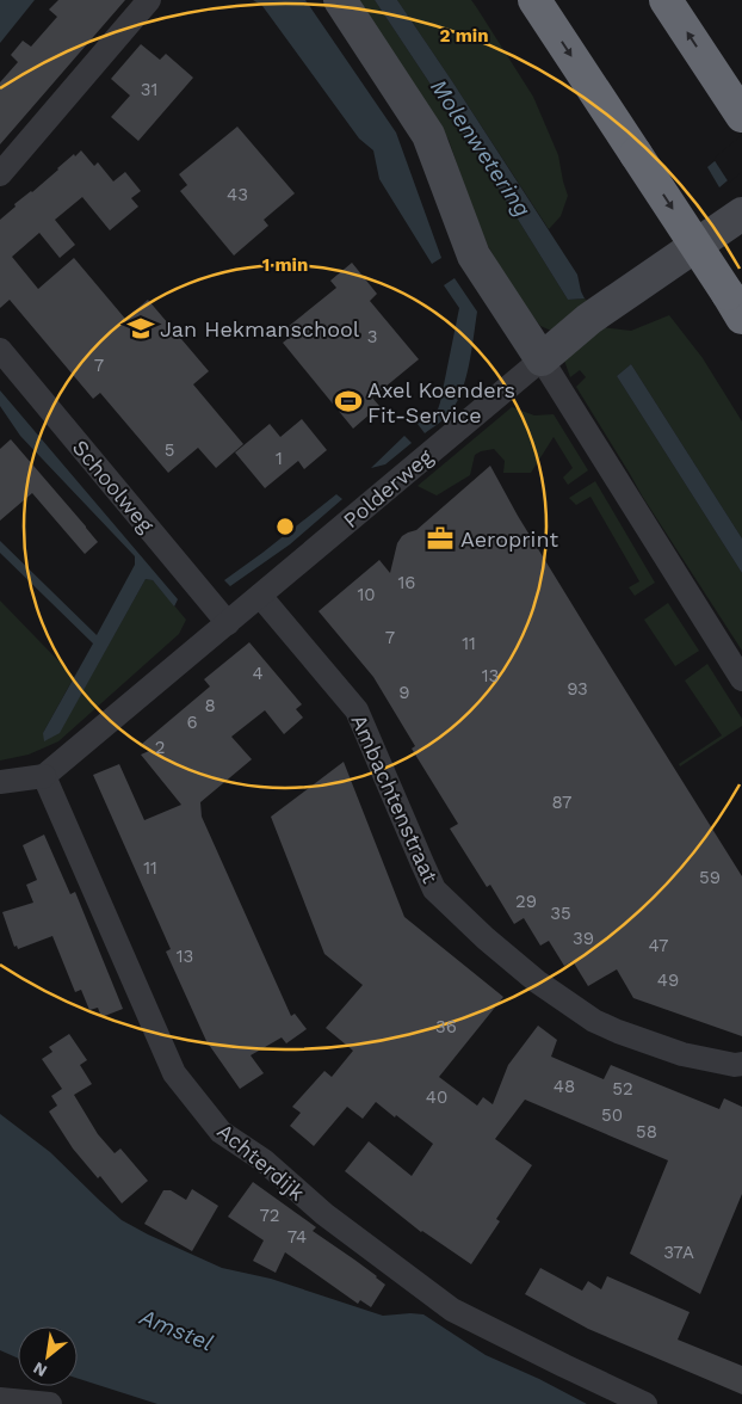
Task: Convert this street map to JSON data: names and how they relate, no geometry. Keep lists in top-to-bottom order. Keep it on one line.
{"streets":{"street":["Schoolweg","Polderweg","Ambachtenstraat","Achterdijk"]},"crossings":[["Schoolweg","Polderweg"],["Polderweg","Ambachtenstraat"],["Polderweg","Achterdijk"]],"water":["Molenwetering","Amstel"],"places":{"school or university":["Jan Hekmanschool"],"sports":["Axel Koenders Fit-Service"],"office":["Aeroprint"]},"house_numbers":["31","43","3","7","5","1","16","10","7","11","4","13","93","9","8","6","2","87","11","59","29","35","39","47","13","49","36","48","52","40","50","58","72","74","37A"],"north":"bottom left","rings":["2 min","1 min"]}
